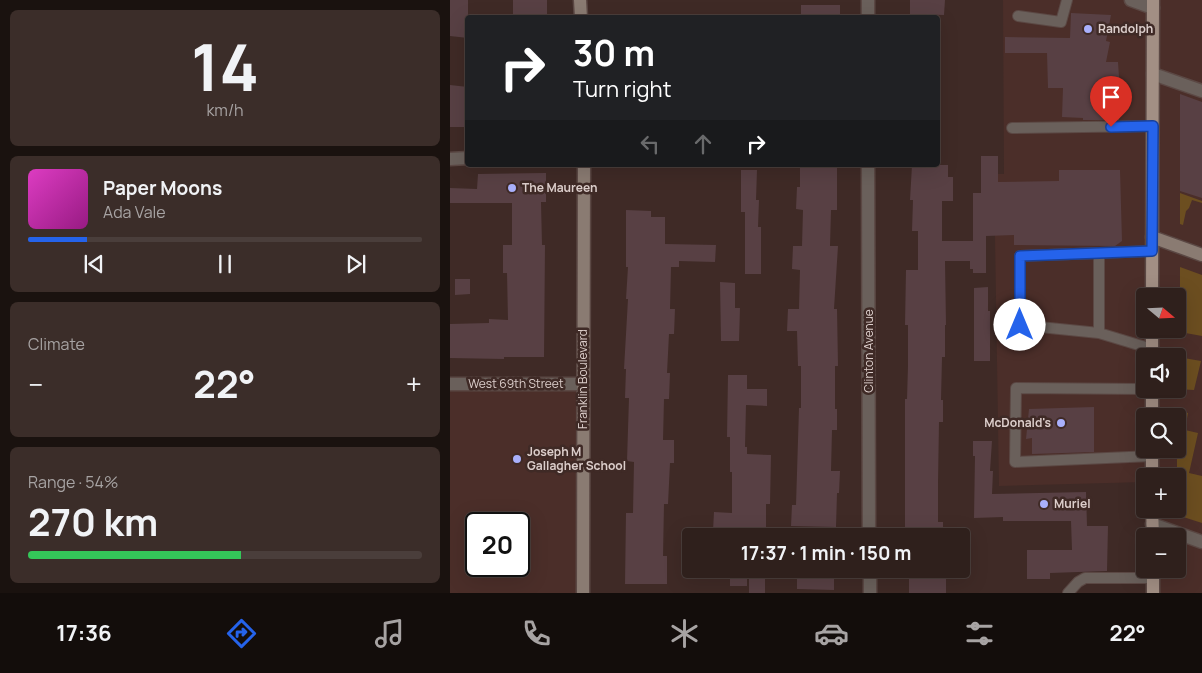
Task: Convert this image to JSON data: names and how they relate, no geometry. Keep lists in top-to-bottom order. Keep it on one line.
{"streets":{"street":["Clinton Avenue","Franklin Boulevard","West 69th Street"]},"crossings":[["Franklin Boulevard","West 69th Street"]],"places":["Randolph","The Maureen","McDonald's","Joseph M Gallagher School","Muriel"],"north":"right","page":{"tile":[["14","km/h"],"Climate",["Range · 54%","270 km"]],"turn":["30 m","Turn right"],"song":["Paper Moons","Ada Vale"],"map_buttons":["+","−"],"heat":["−","22°","+"],"limit":"20","trip":"17:37 · 1 min · 150 m","tabs":["17:36","22°"]}}
